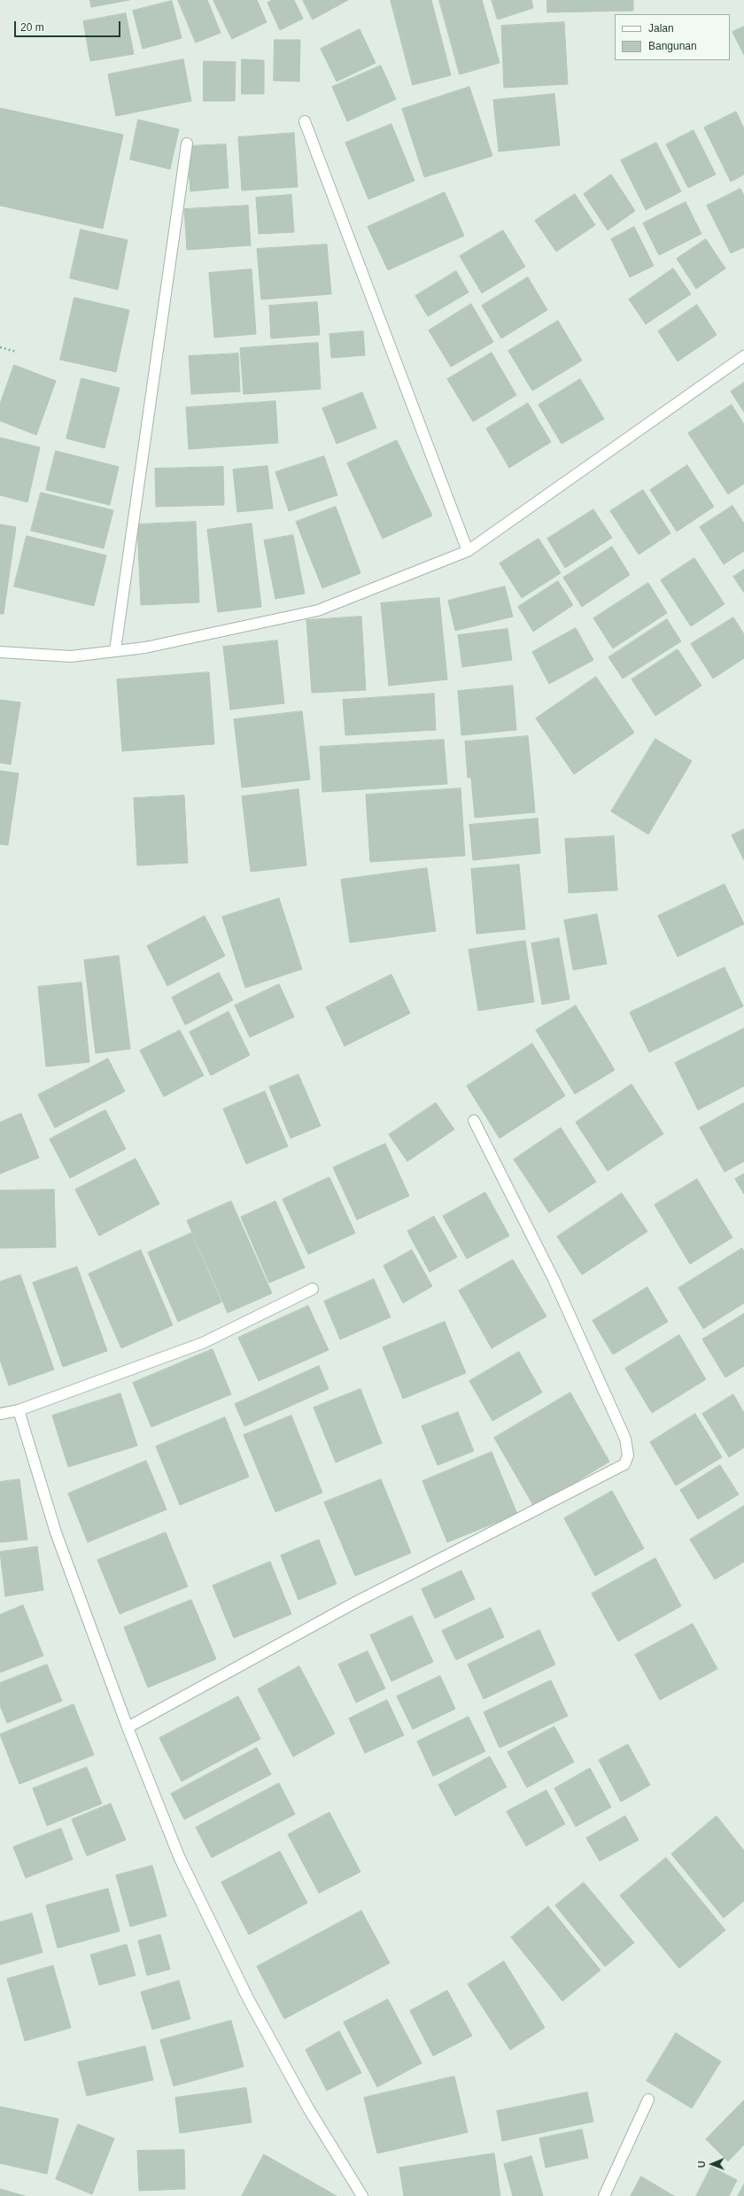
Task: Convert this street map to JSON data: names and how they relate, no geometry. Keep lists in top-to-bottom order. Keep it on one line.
{"legend":["Jalan","Bangunan"],"scale_bar":"20 m","north":"left"}
